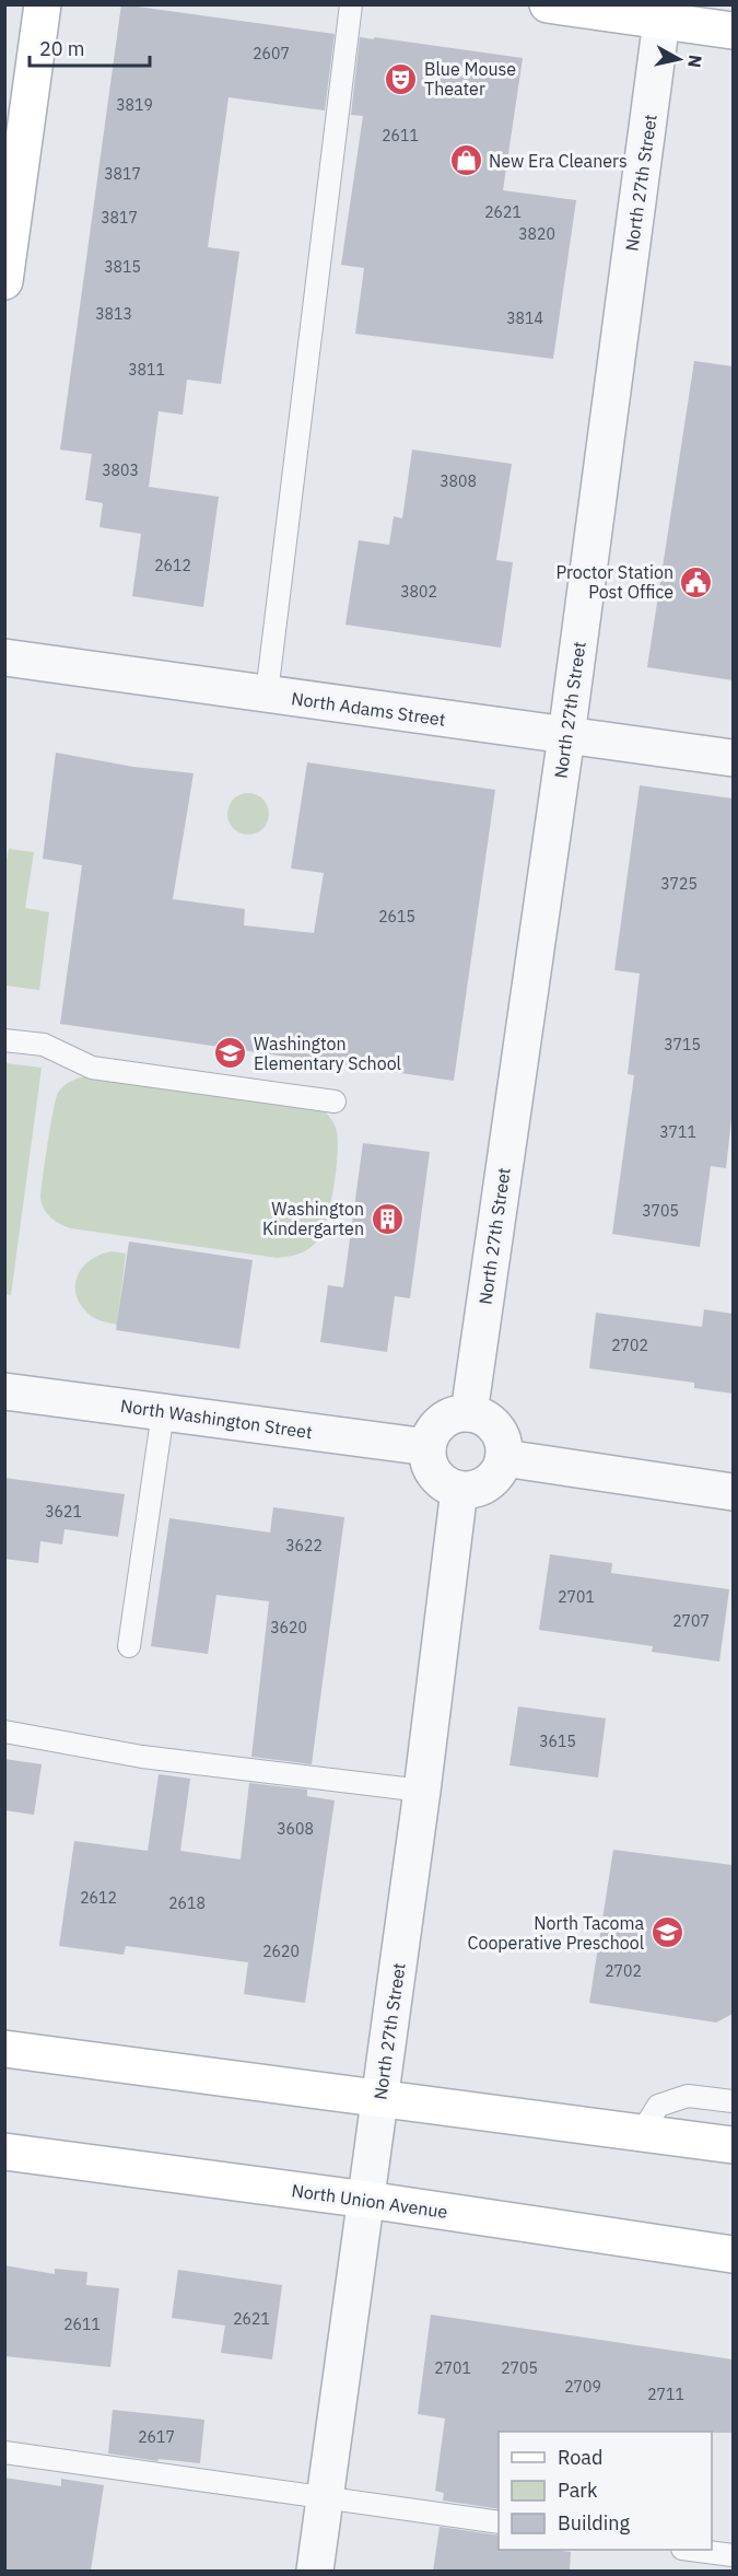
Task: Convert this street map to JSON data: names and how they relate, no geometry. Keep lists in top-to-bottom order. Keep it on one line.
{"streets":{"street":["North 27th Street","North Adams Street","North Washington Street","North Union Avenue"]},"crossings":[["North 27th Street","North Adams Street"],["North 27th Street","North Washington Street"],["North 27th Street","North Union Avenue"]],"places":{"theatre":["Blue Mouse Theater"],"shop":["New Era Cleaners"],"public building":["Proctor Station Post Office"],"school or university":["Washington Elementary School","North Tacoma Cooperative Preschool"],"building":["Washington Kindergarten"]},"house_numbers":["2607","3819","2611","3817","2621","3817","3820","3815","3813","3814","3811","3803","3808","2612","3802","3725","2615","3715","3711","3705","2702","3621","3622","2701","2707","3620","3615","3608","2612","2618","2620","2702","2621","2611","2701","2705","2709","2711","2617"],"legend":["Road","Park","Building"],"scale_bar":"20 m","north":"right"}
